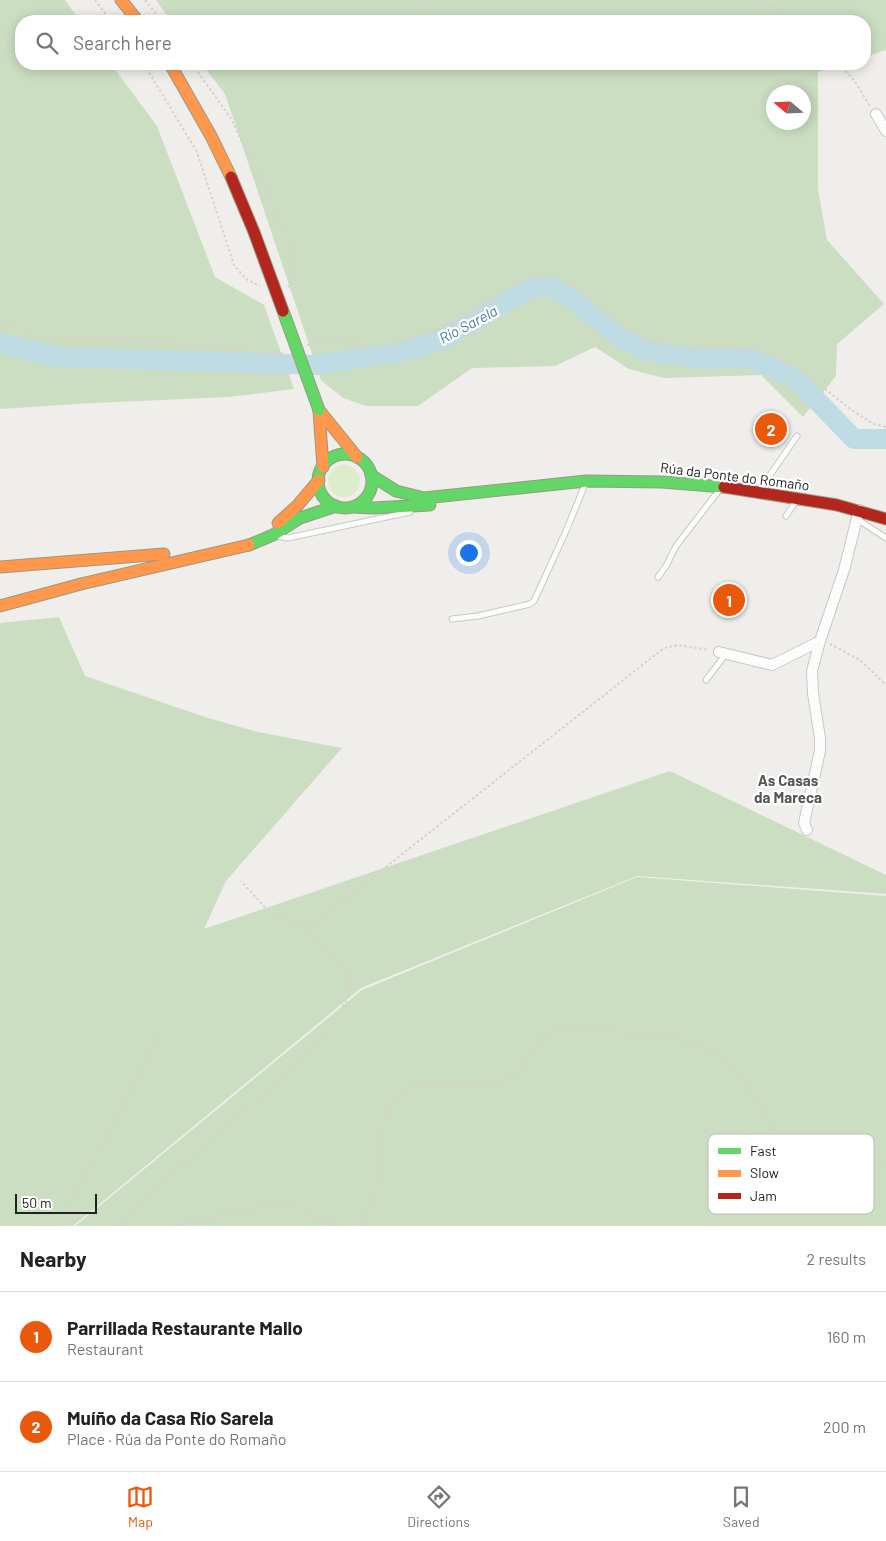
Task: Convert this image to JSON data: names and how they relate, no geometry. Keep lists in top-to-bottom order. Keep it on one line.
{"streets":{"main road":["Rúa da Ponte do Romaño"]},"districts":["As Casas da Mareca"],"water":["Río Sarela"],"legend":["Fast","Slow","Jam"],"scale_bar":"50 m","north":"left","page":{"search":"Search here","pins":["2","1"],"scale":"50 m","heading":["Nearby","2 results"],"list":[{"mark":"1","name":"Parrillada Restaurante Mallo","note":"Restaurant","value":"160 m"},{"mark":"2","name":"Muíño da Casa Río Sarela","note":"Place · Rúa da Ponte do Romaño","value":"200 m"}],"nav":["Map","Directions","Saved"]}}
